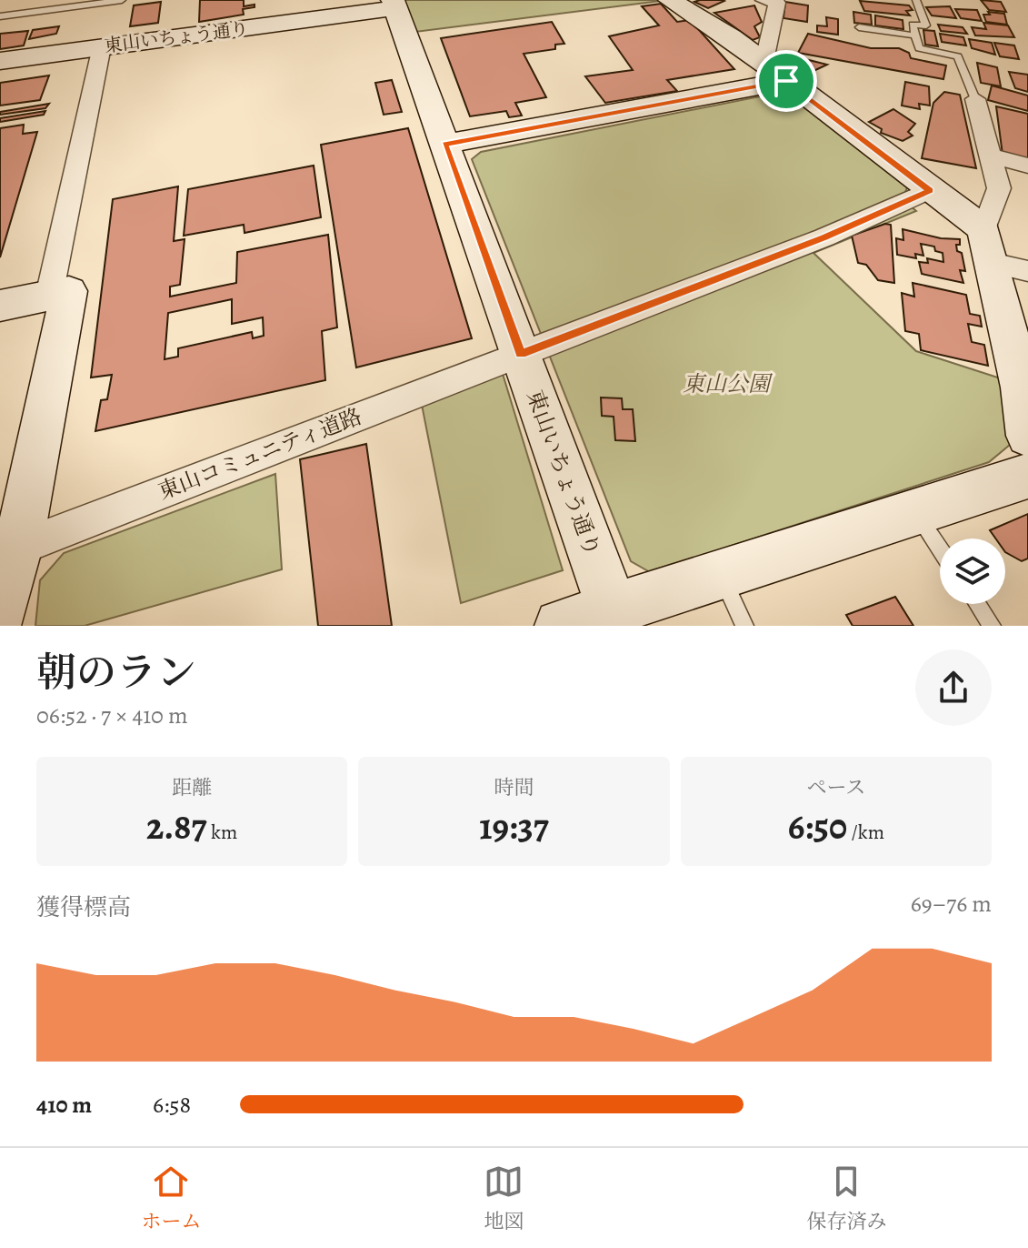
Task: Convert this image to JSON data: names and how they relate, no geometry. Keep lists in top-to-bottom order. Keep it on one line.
{"streets":{"street":["東山いちょう通り","東山コミュニティ道路"]},"crossings":[["東山いちょう通り","東山コミュニティ道路"]],"parks":["東山公園"],"page":{"heading":["朝のラン","06:52 · 7 × 410 m"],"stats":[["距離","2.87 km"],["時間","19:37"],["ペース","6:50 /km"]],"chart":["獲得標高","69–76 m"],"list":[{"name":"410 m","note":"6:58"}],"tabs":["ホーム","地図","保存済み"]}}
